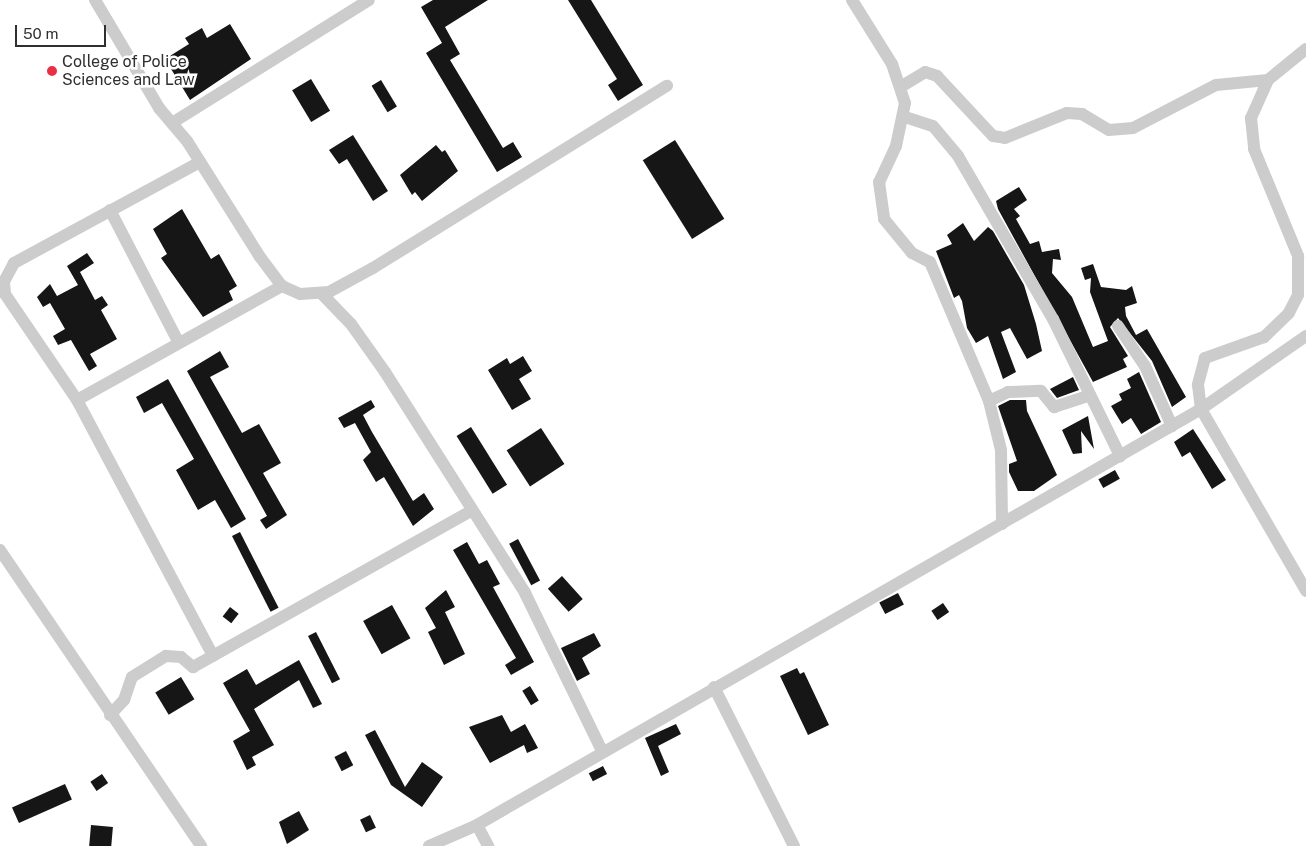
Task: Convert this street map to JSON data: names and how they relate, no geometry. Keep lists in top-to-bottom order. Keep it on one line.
{"places":["College of Police Sciences and Law"],"scale_bar":"50 m"}
